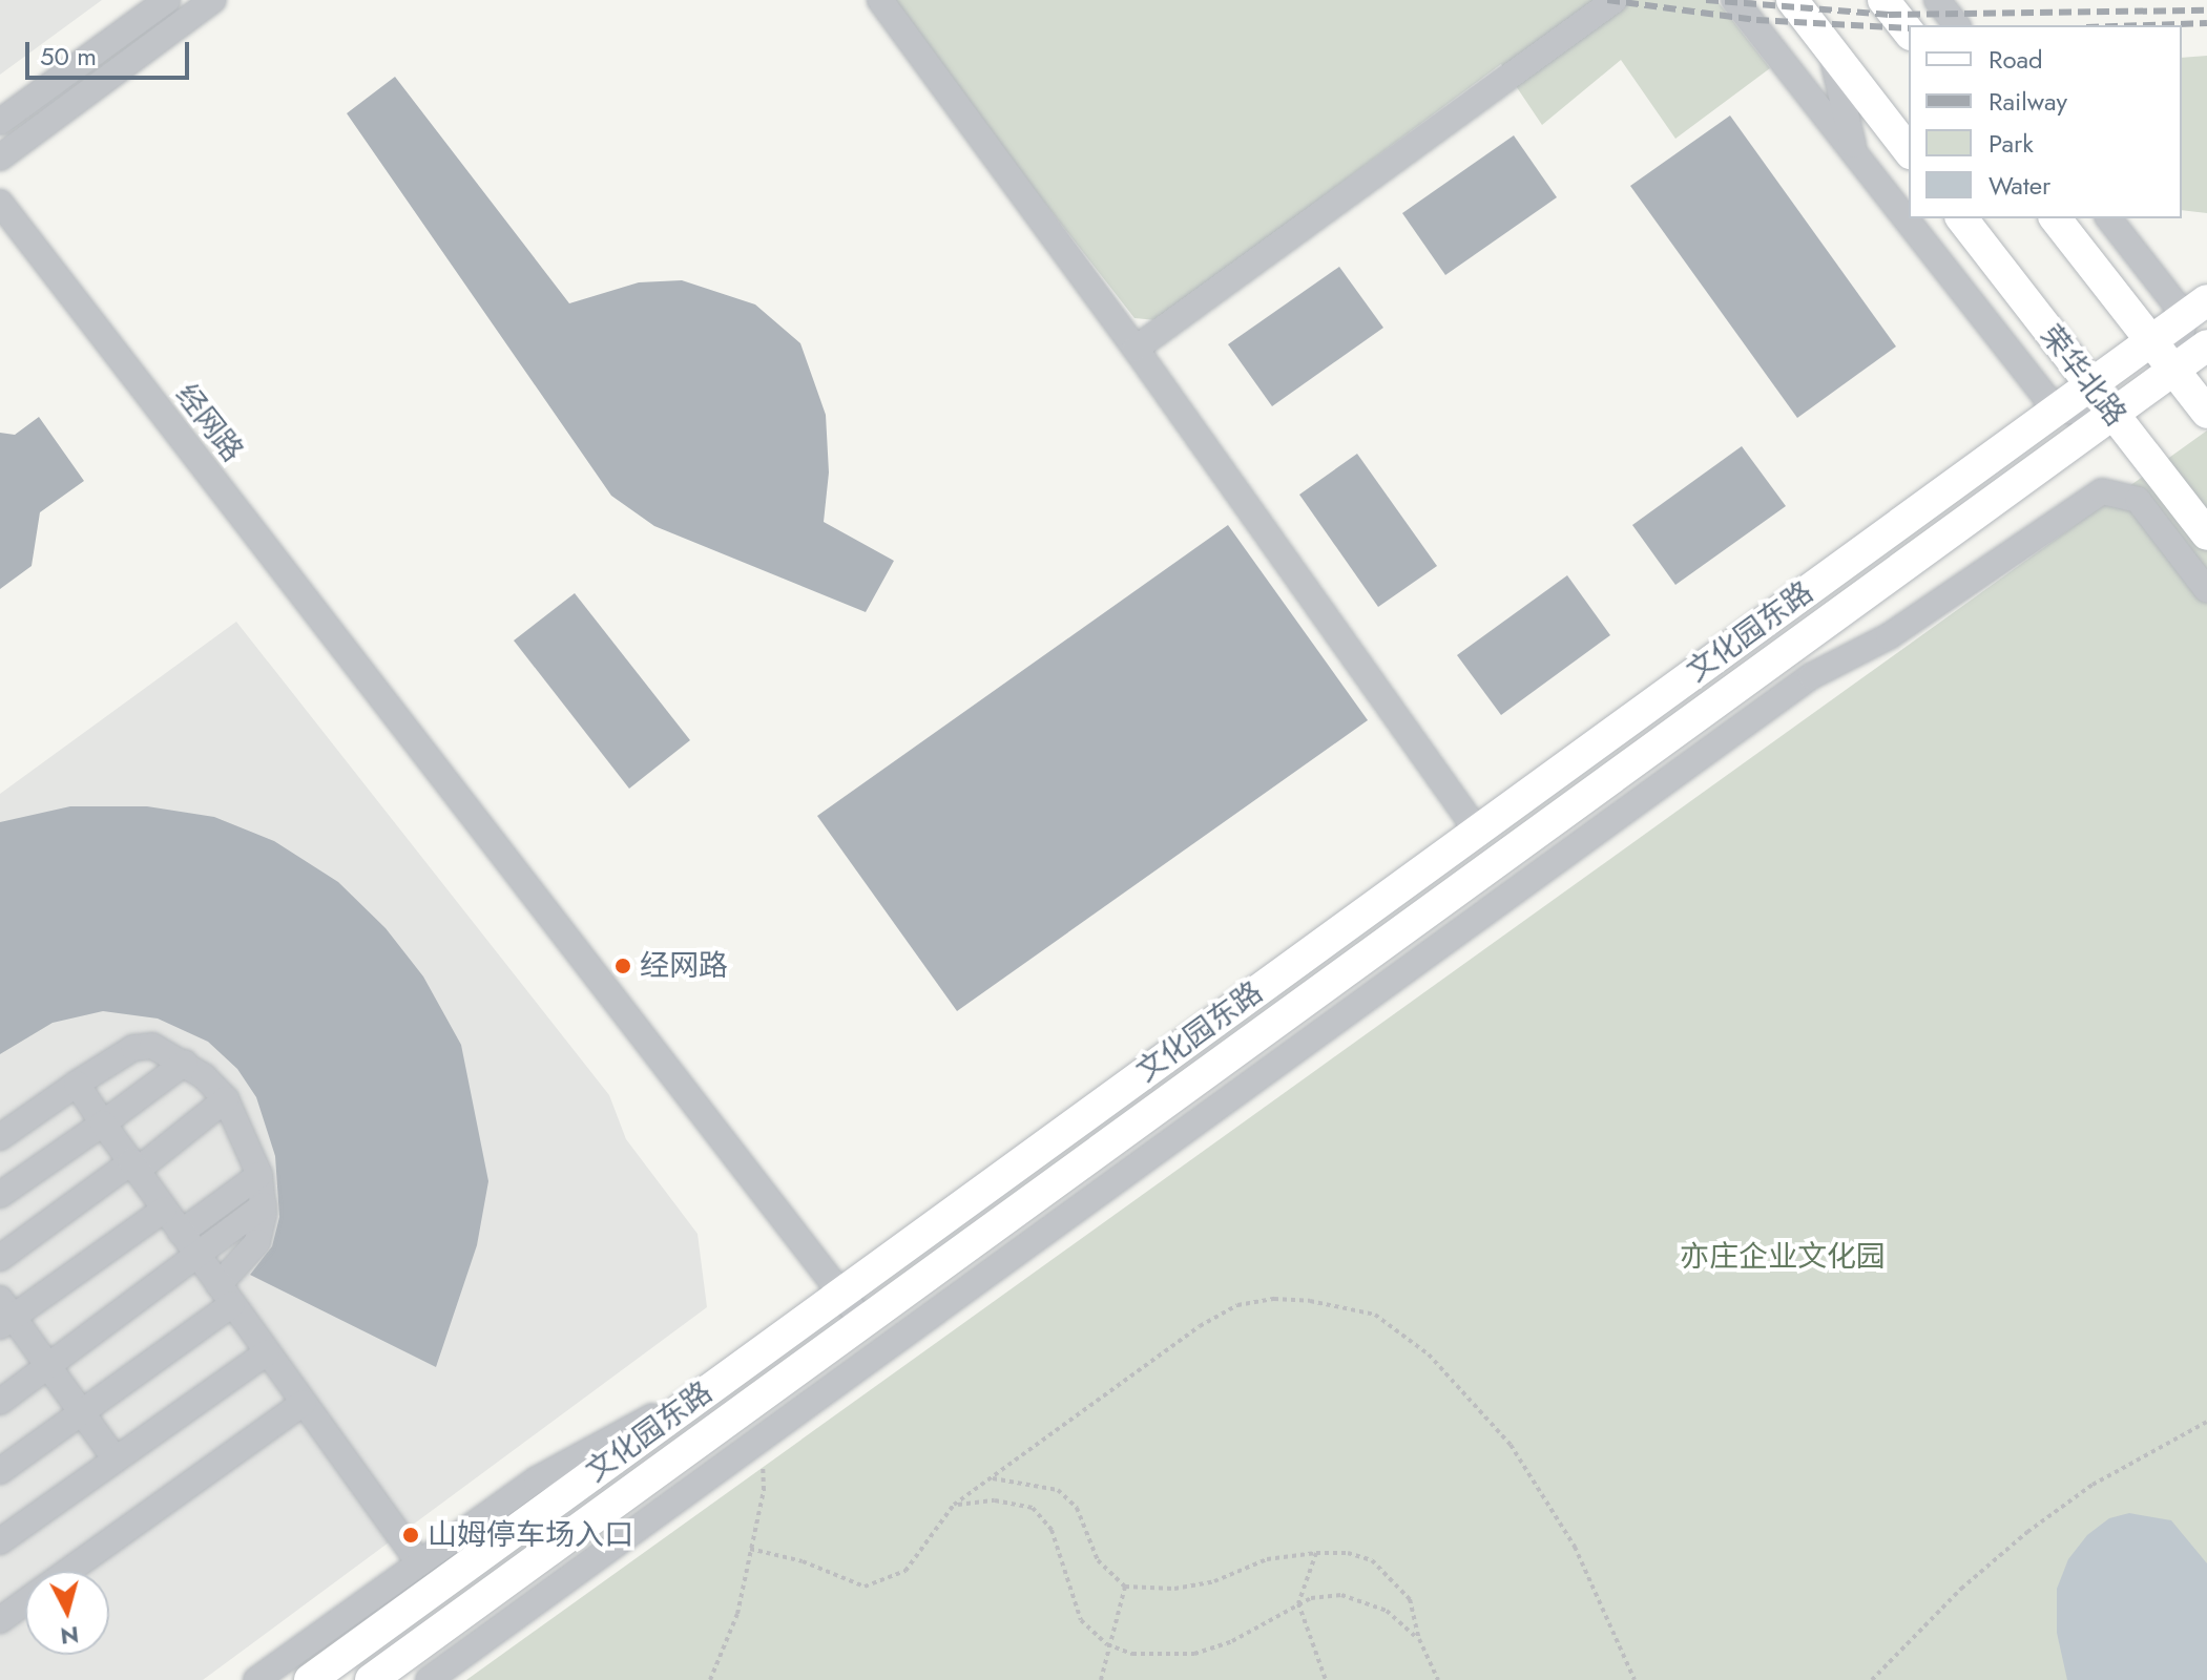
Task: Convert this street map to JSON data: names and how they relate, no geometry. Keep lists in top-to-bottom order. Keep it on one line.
{"streets":{"main road":["荣华北路","文化园东路"],"street":["经网路"]},"crossings":[["荣华北路","文化园东路"],["经网路","文化园东路"]],"parks":["亦庄企业文化园"],"places":["经网路","山姆停车场入口"],"legend":["Road","Railway","Park","Water"],"scale_bar":"50 m","north":"bottom"}
